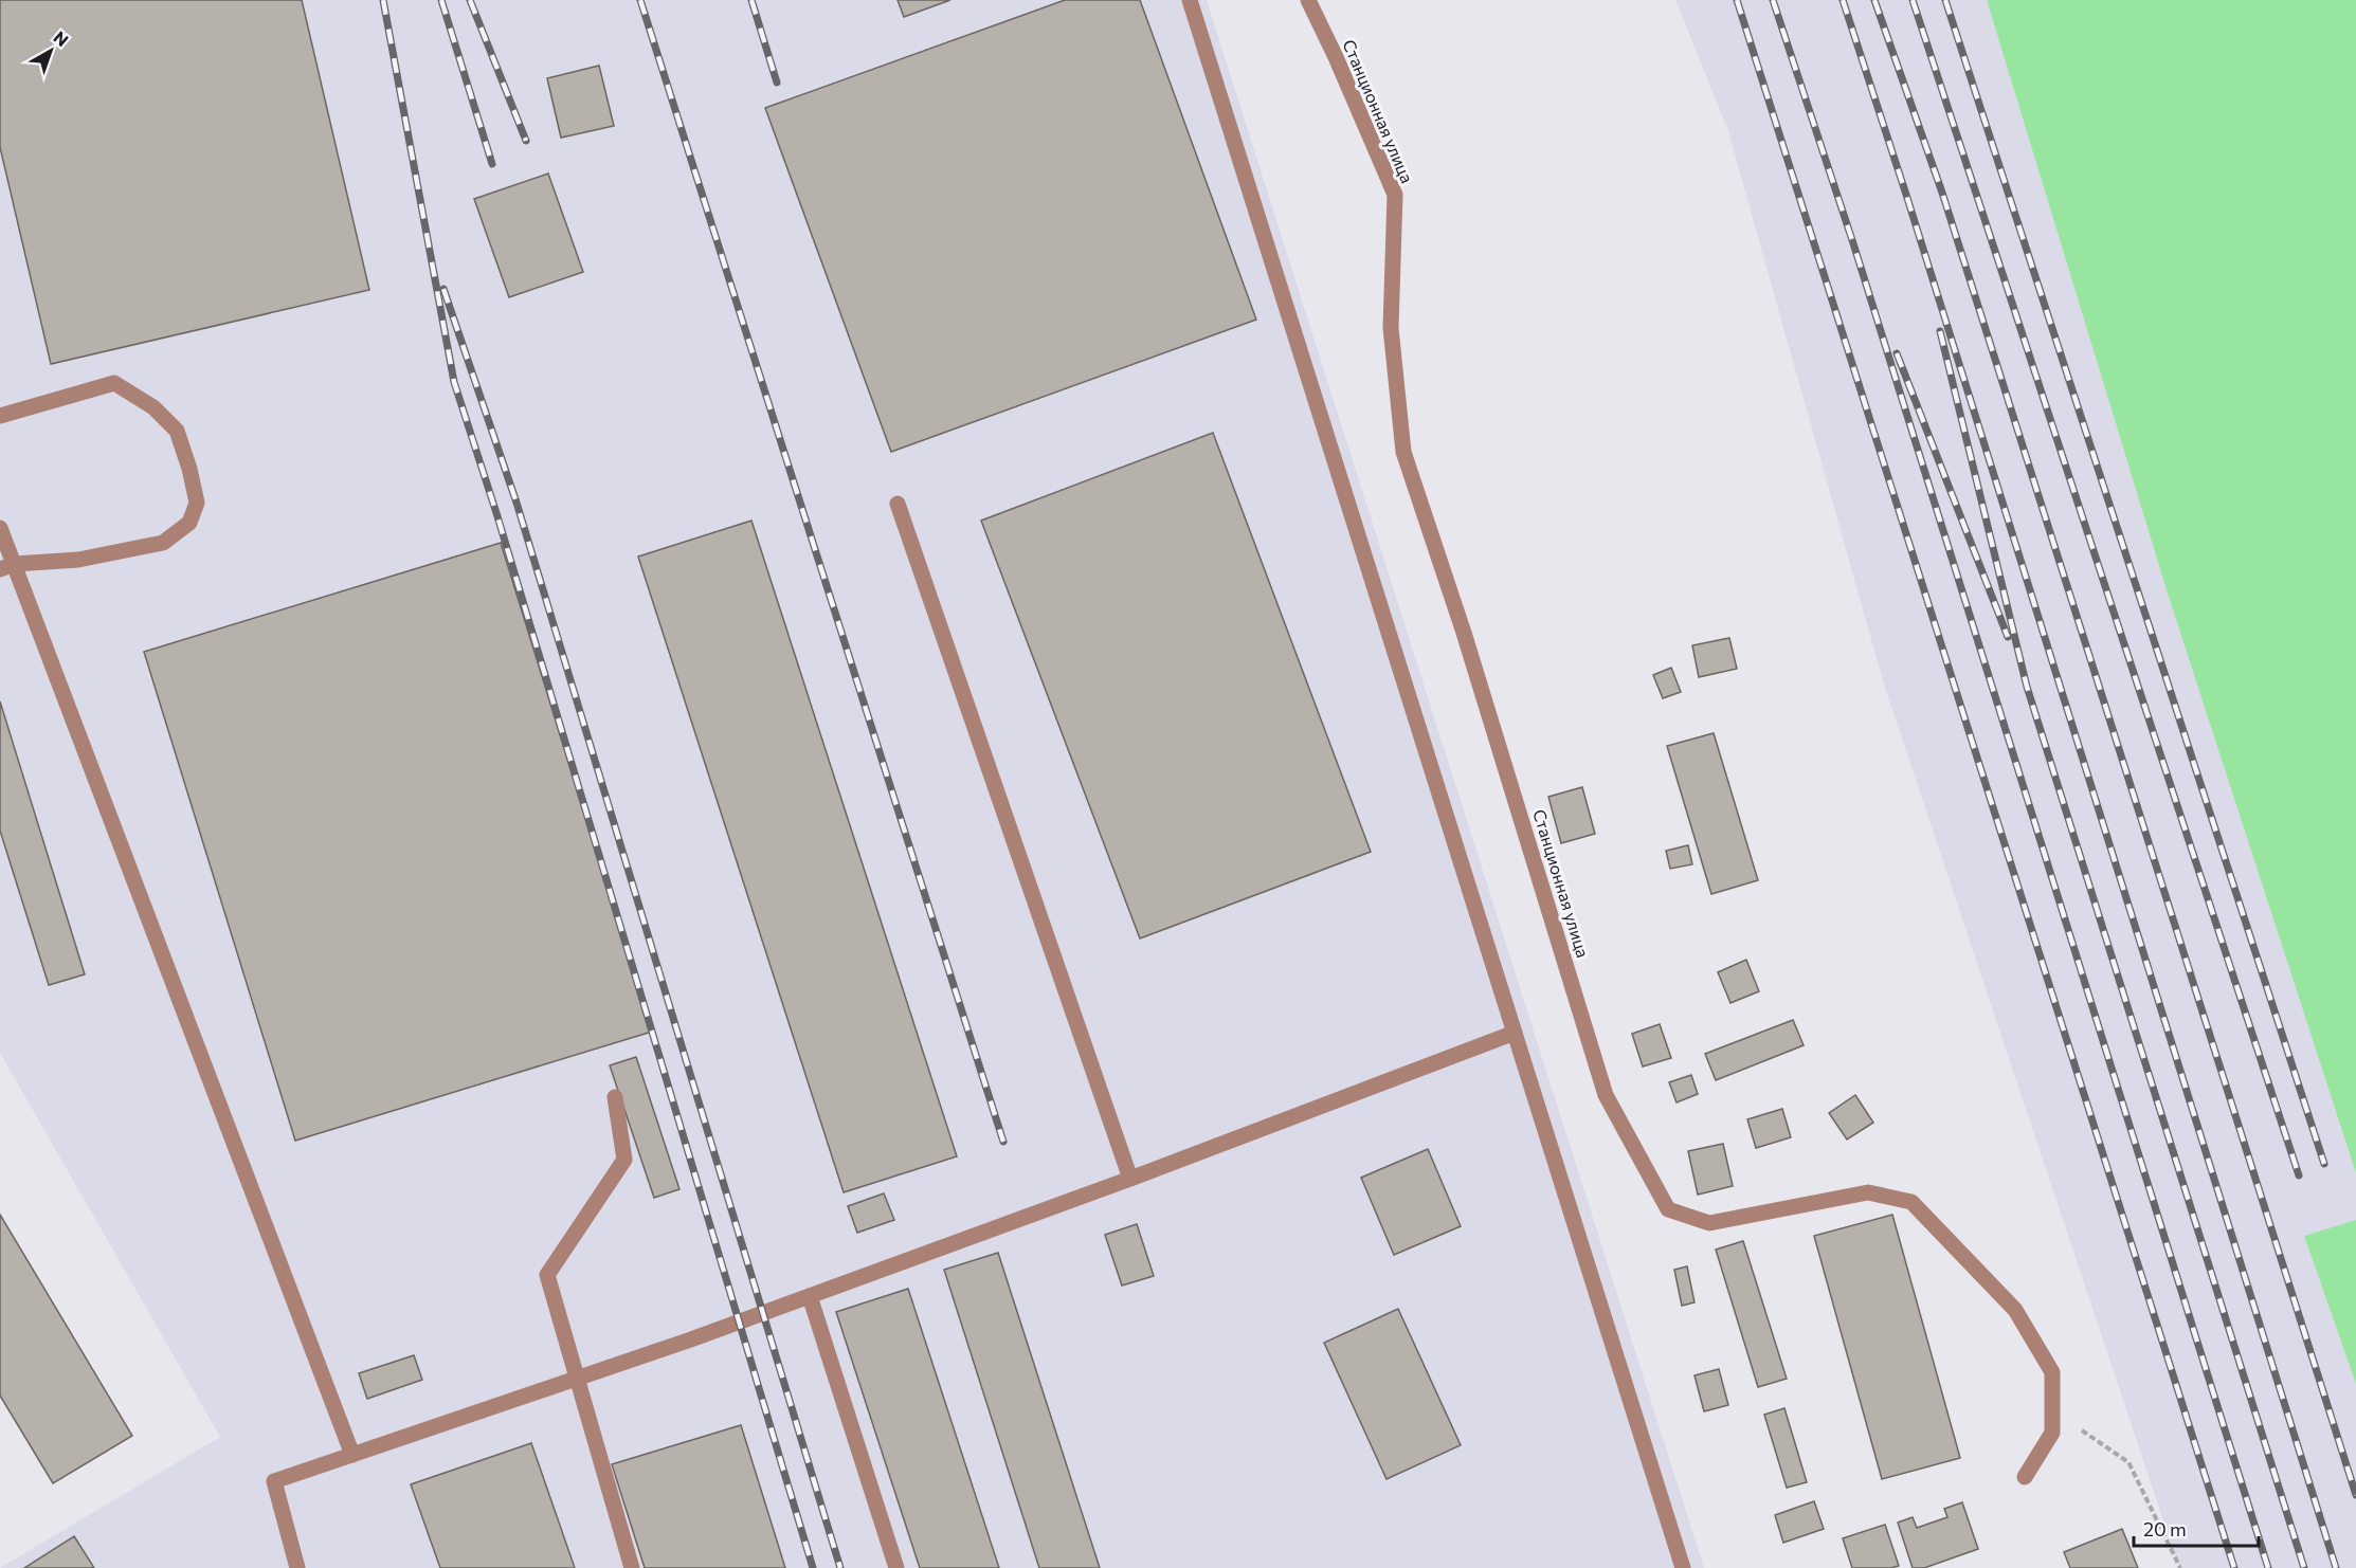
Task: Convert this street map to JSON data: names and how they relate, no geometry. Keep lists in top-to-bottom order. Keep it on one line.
{"streets":{"street":["Станционная улица"]},"scale_bar":"20 m","north":"top right"}
